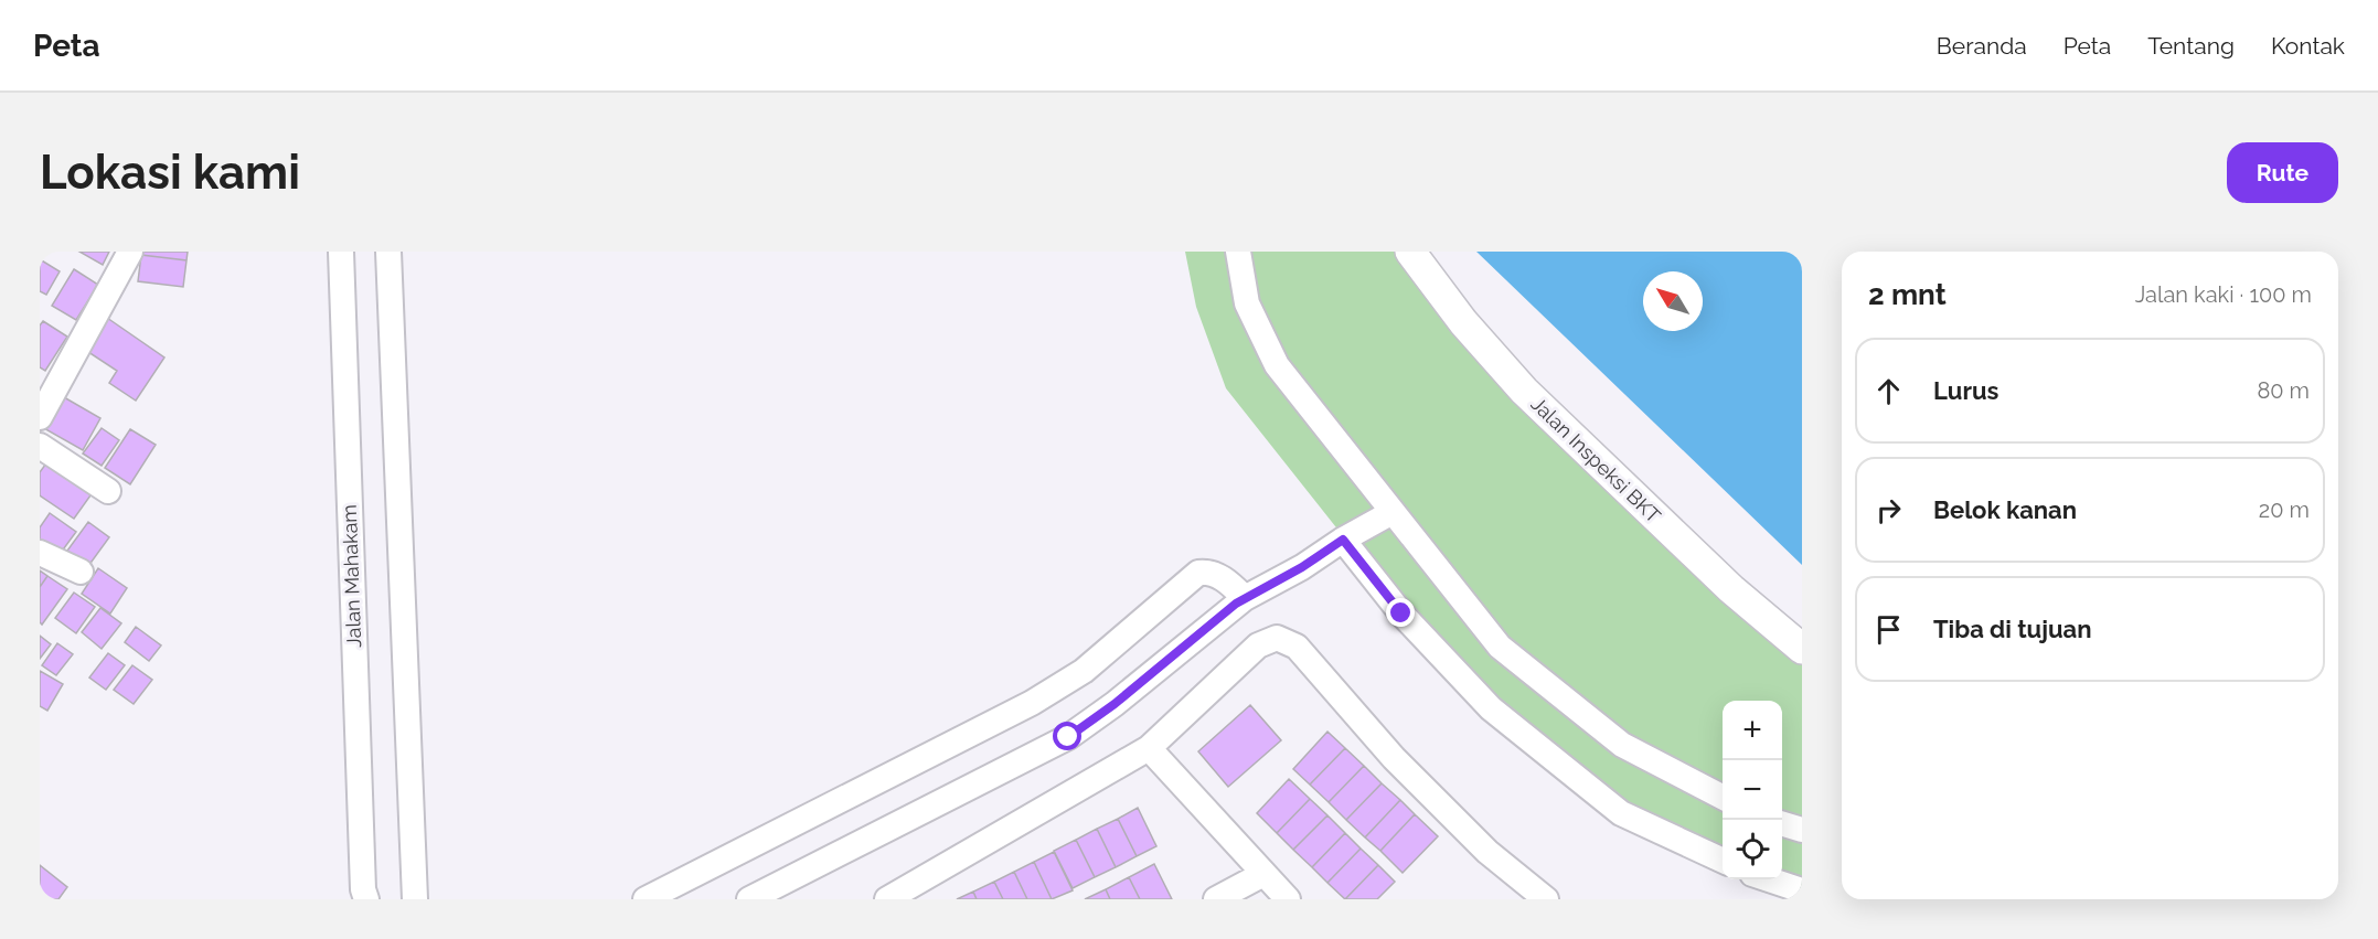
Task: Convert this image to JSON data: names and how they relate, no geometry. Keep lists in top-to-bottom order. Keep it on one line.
{"streets":{"street":["Jalan Inspeksi BKT","Jalan Mahakam"]},"north":"top left","page":{"header":"Peta","nav":["Beranda","Peta","Tentang","Kontak"],"buttons":"Rute","title":"Lokasi kami","heading":["2 mnt","Jalan kaki · 100 m"],"list":[["Lurus","80 m"],["Belok kanan","20 m"],"Tiba di tujuan"],"map_buttons":["+","−"]}}
